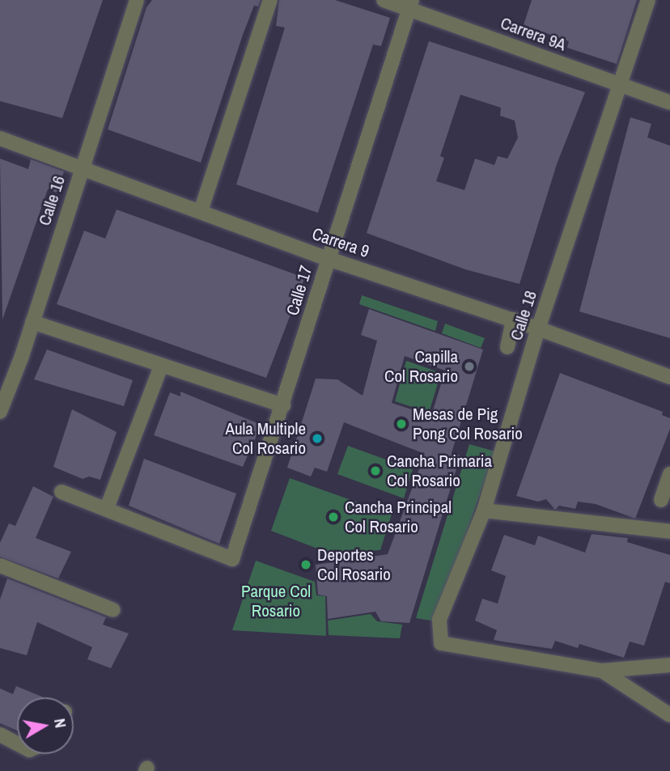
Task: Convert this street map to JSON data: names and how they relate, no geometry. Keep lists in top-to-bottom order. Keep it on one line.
{"streets":{"street":["Carrera 9A","Calle 16","Carrera 9","Calle 17","Calle 18"]},"crossings":[["Carrera 9A","Calle 17"],["Carrera 9A","Calle 18"],["Calle 16","Carrera 9"],["Carrera 9","Calle 17"],["Carrera 9","Calle 18"]],"parks":["Parque Col Rosario"],"places":["Capilla Col Rosario","Mesas de Pig Pong Col Rosario","Aula Multiple Col Rosario","Cancha Primaria Col Rosario","Cancha Principal Col Rosario","Deportes Col Rosario"],"north":"right"}
